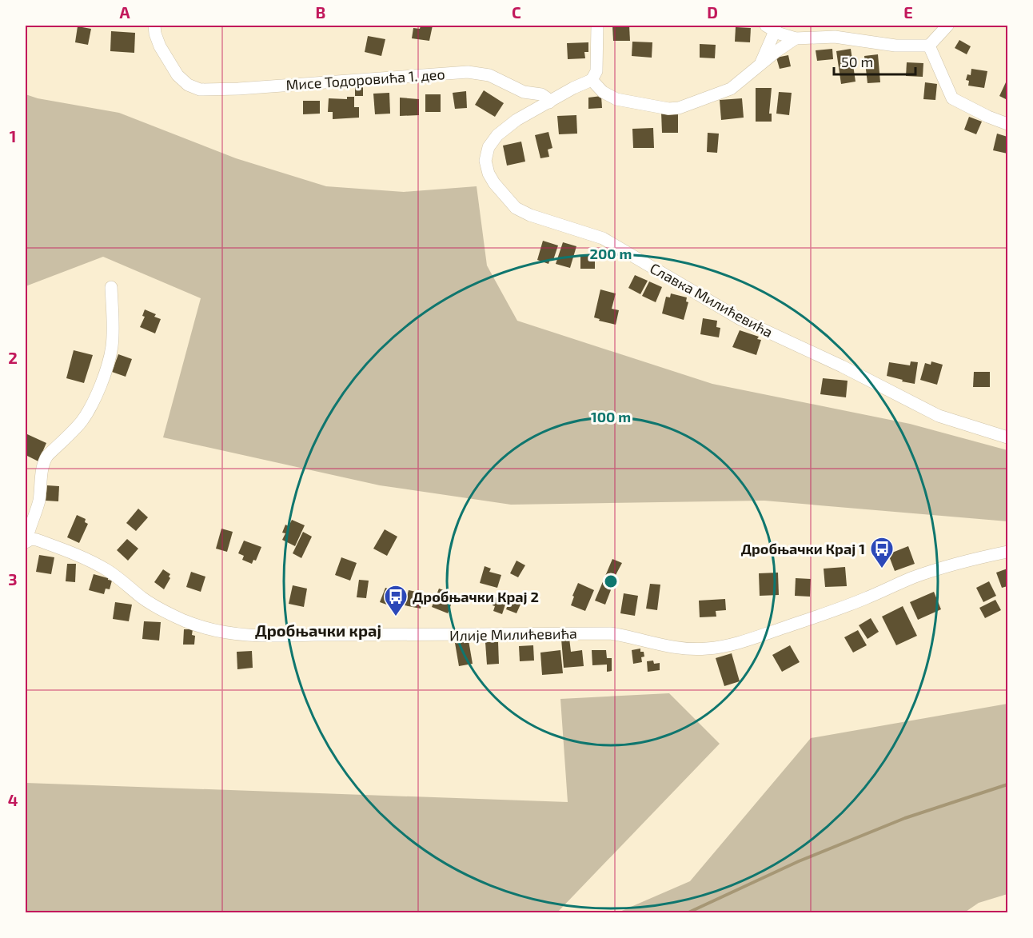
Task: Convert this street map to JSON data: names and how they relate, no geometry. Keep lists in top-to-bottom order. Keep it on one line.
{"streets":{"street":["Мисе Тодоровића 1. део","Славка Милићевића","Илије Милићевића"]},"crossings":[["Мисе Тодоровића 1. део","Славка Милићевића"]],"districts":["Дробњачки крај"],"places":{"bus stop":["Дробњачки Крај 1","Дробњачки Крај 2"]},"scale_bar":"50 m","grid":{"columns":["A","B","C","D","E"],"rows":["1","2","3","4"]},"rings":["200 m","100 m"]}
